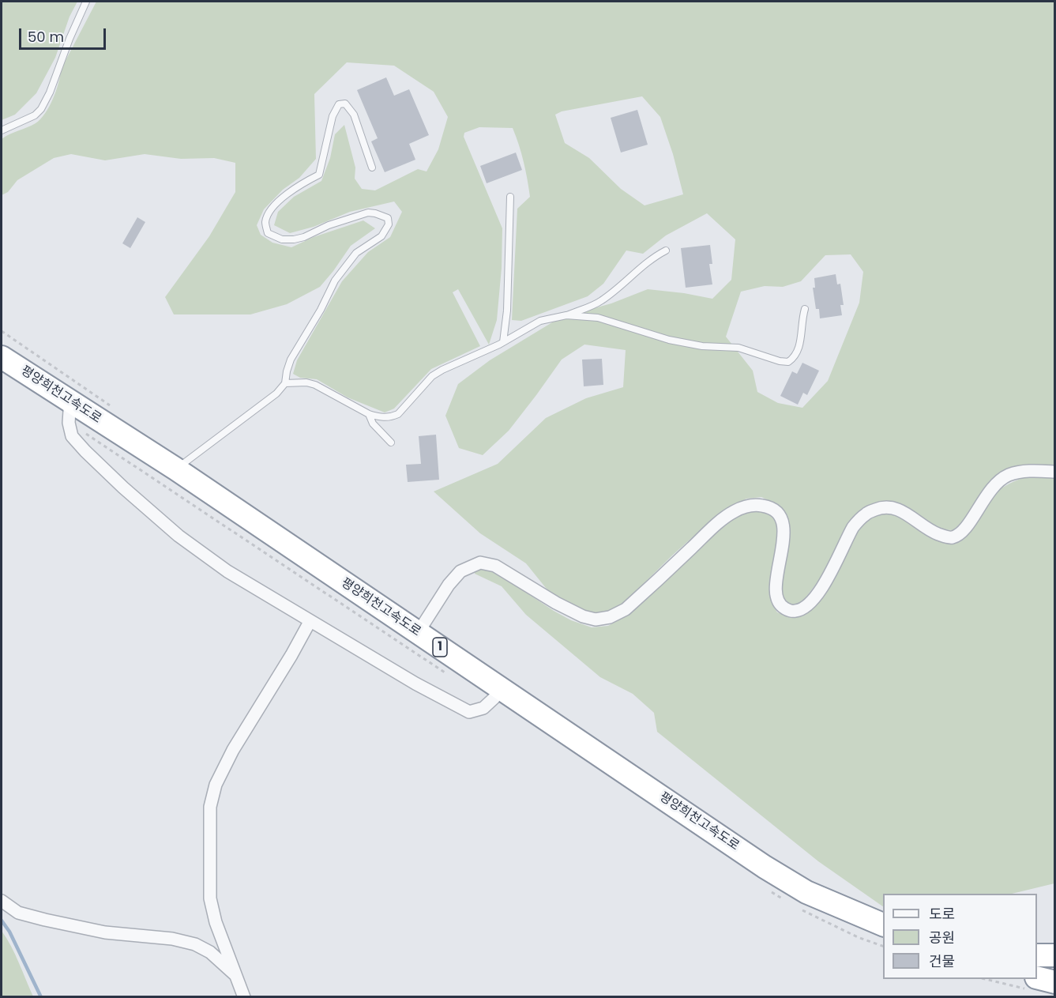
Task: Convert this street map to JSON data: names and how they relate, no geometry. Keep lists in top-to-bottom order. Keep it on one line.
{"streets":{"highway":["평양희천고속도로","1"]},"legend":["도로","공원","건물"],"scale_bar":"50 m"}
